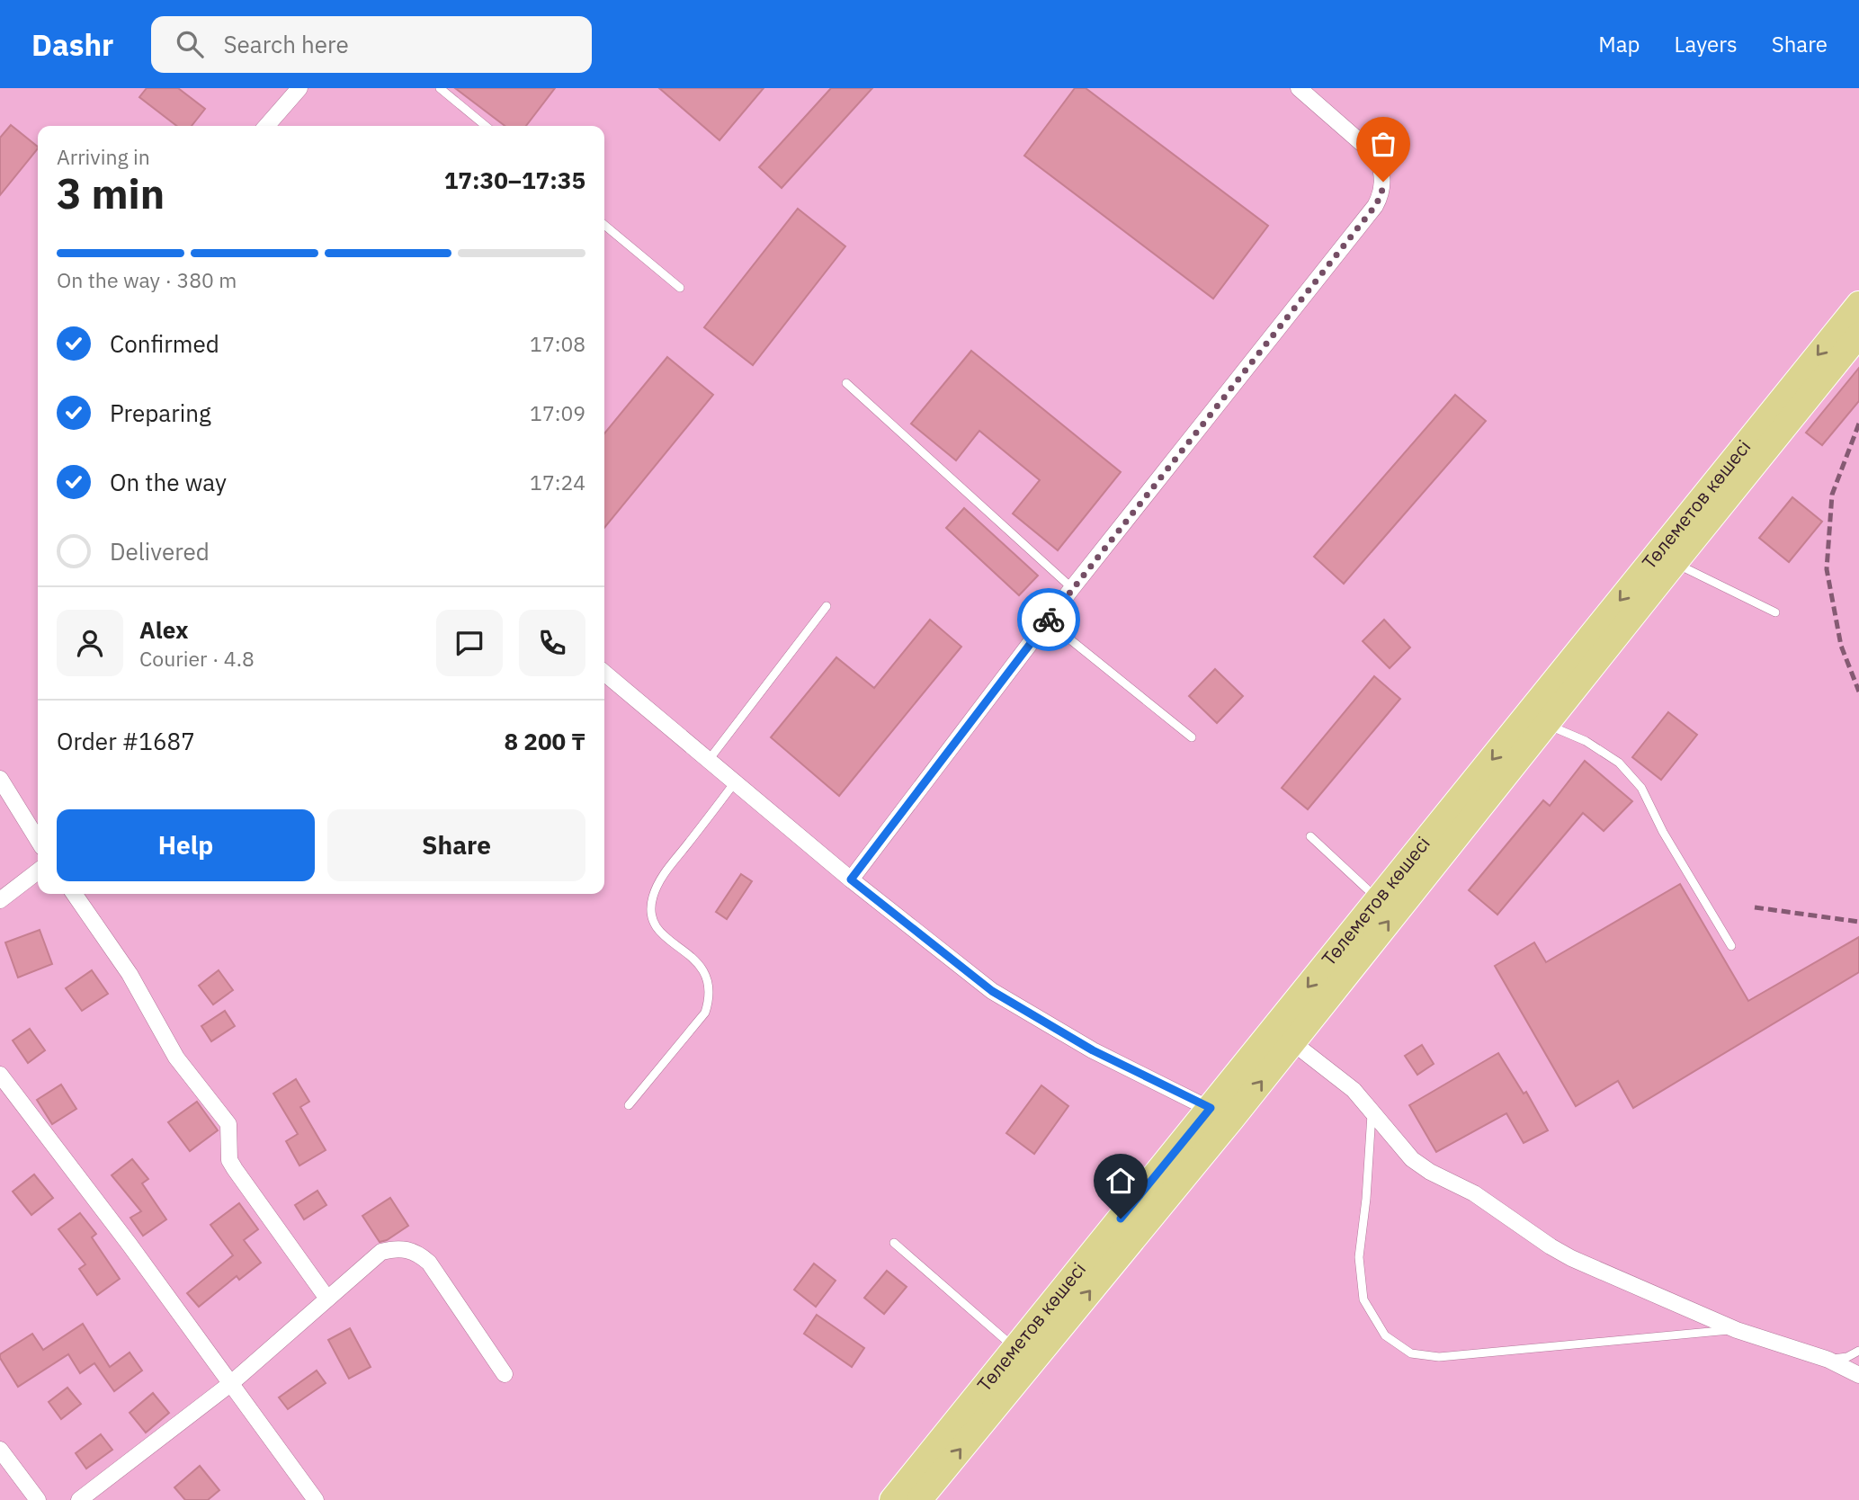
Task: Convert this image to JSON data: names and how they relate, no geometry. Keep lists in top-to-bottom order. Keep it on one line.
{"streets":{"main road":["Төлеметов көшесі"]},"page":{"header":"Dashr","search":"Search here","nav":["Map","Layers","Share"],"heading":["3 min","Arriving in","17:30–17:35"],"panel":["Alex","Courier · 4.8","Order #1687","8 200 ₸"],"bar":"On the way · 380 m","list":[["Confirmed","17:08"],["Preparing","17:09"],["On the way","17:24"],"Delivered"],"buttons":["Help","Share"]}}
